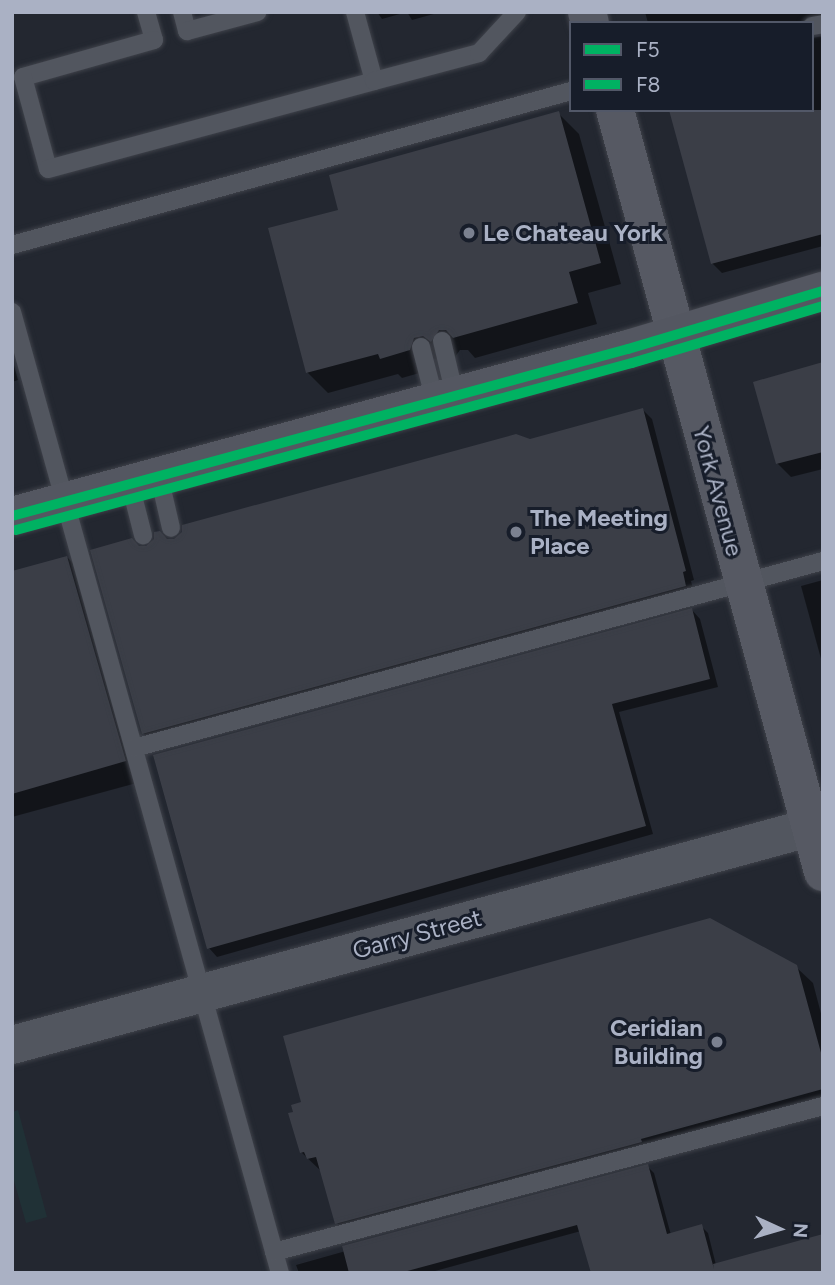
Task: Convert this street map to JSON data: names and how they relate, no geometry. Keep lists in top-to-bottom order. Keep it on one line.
{"streets":{"main road":["York Avenue"],"street":["Garry Street"]},"crossings":[["York Avenue","Garry Street"]],"places":["Le Chateau York","The Meeting Place","Ceridian Building"],"lines":["transit line F5","transit line F8"],"legend":["F5","F8"],"north":"right"}
